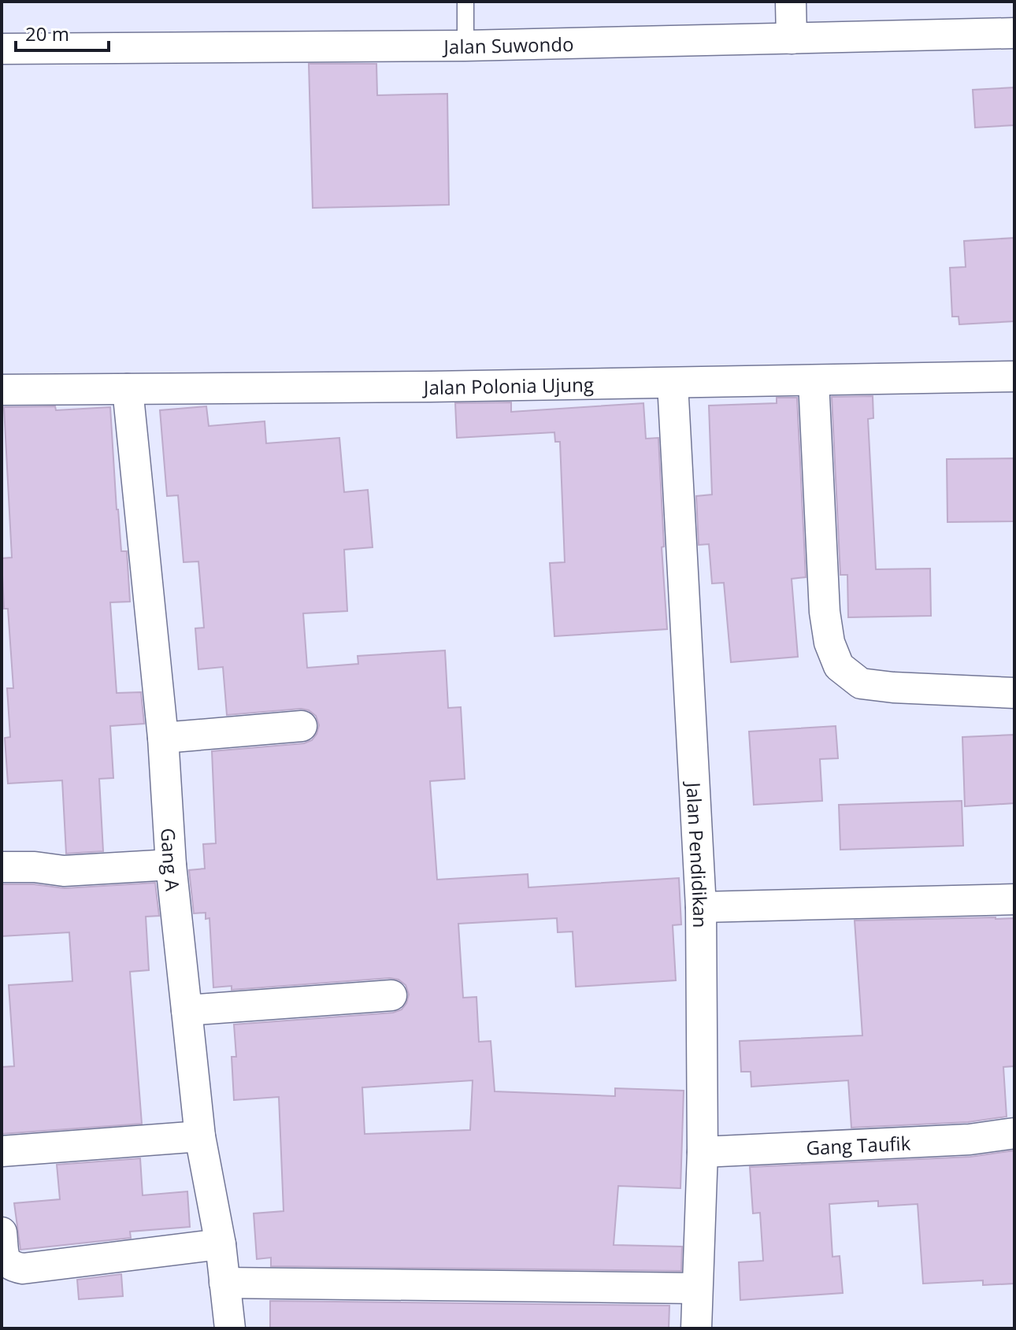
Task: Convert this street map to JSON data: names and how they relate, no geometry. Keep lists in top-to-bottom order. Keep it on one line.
{"streets":{"street":["Jalan Suwondo","Jalan Polonia Ujung","Jalan Pendidikan","Gang A","Gang Taufik"]},"crossings":[["Jalan Polonia Ujung","Jalan Pendidikan"],["Jalan Polonia Ujung","Gang A"],["Jalan Pendidikan","Gang Taufik"]],"scale_bar":"20 m"}
